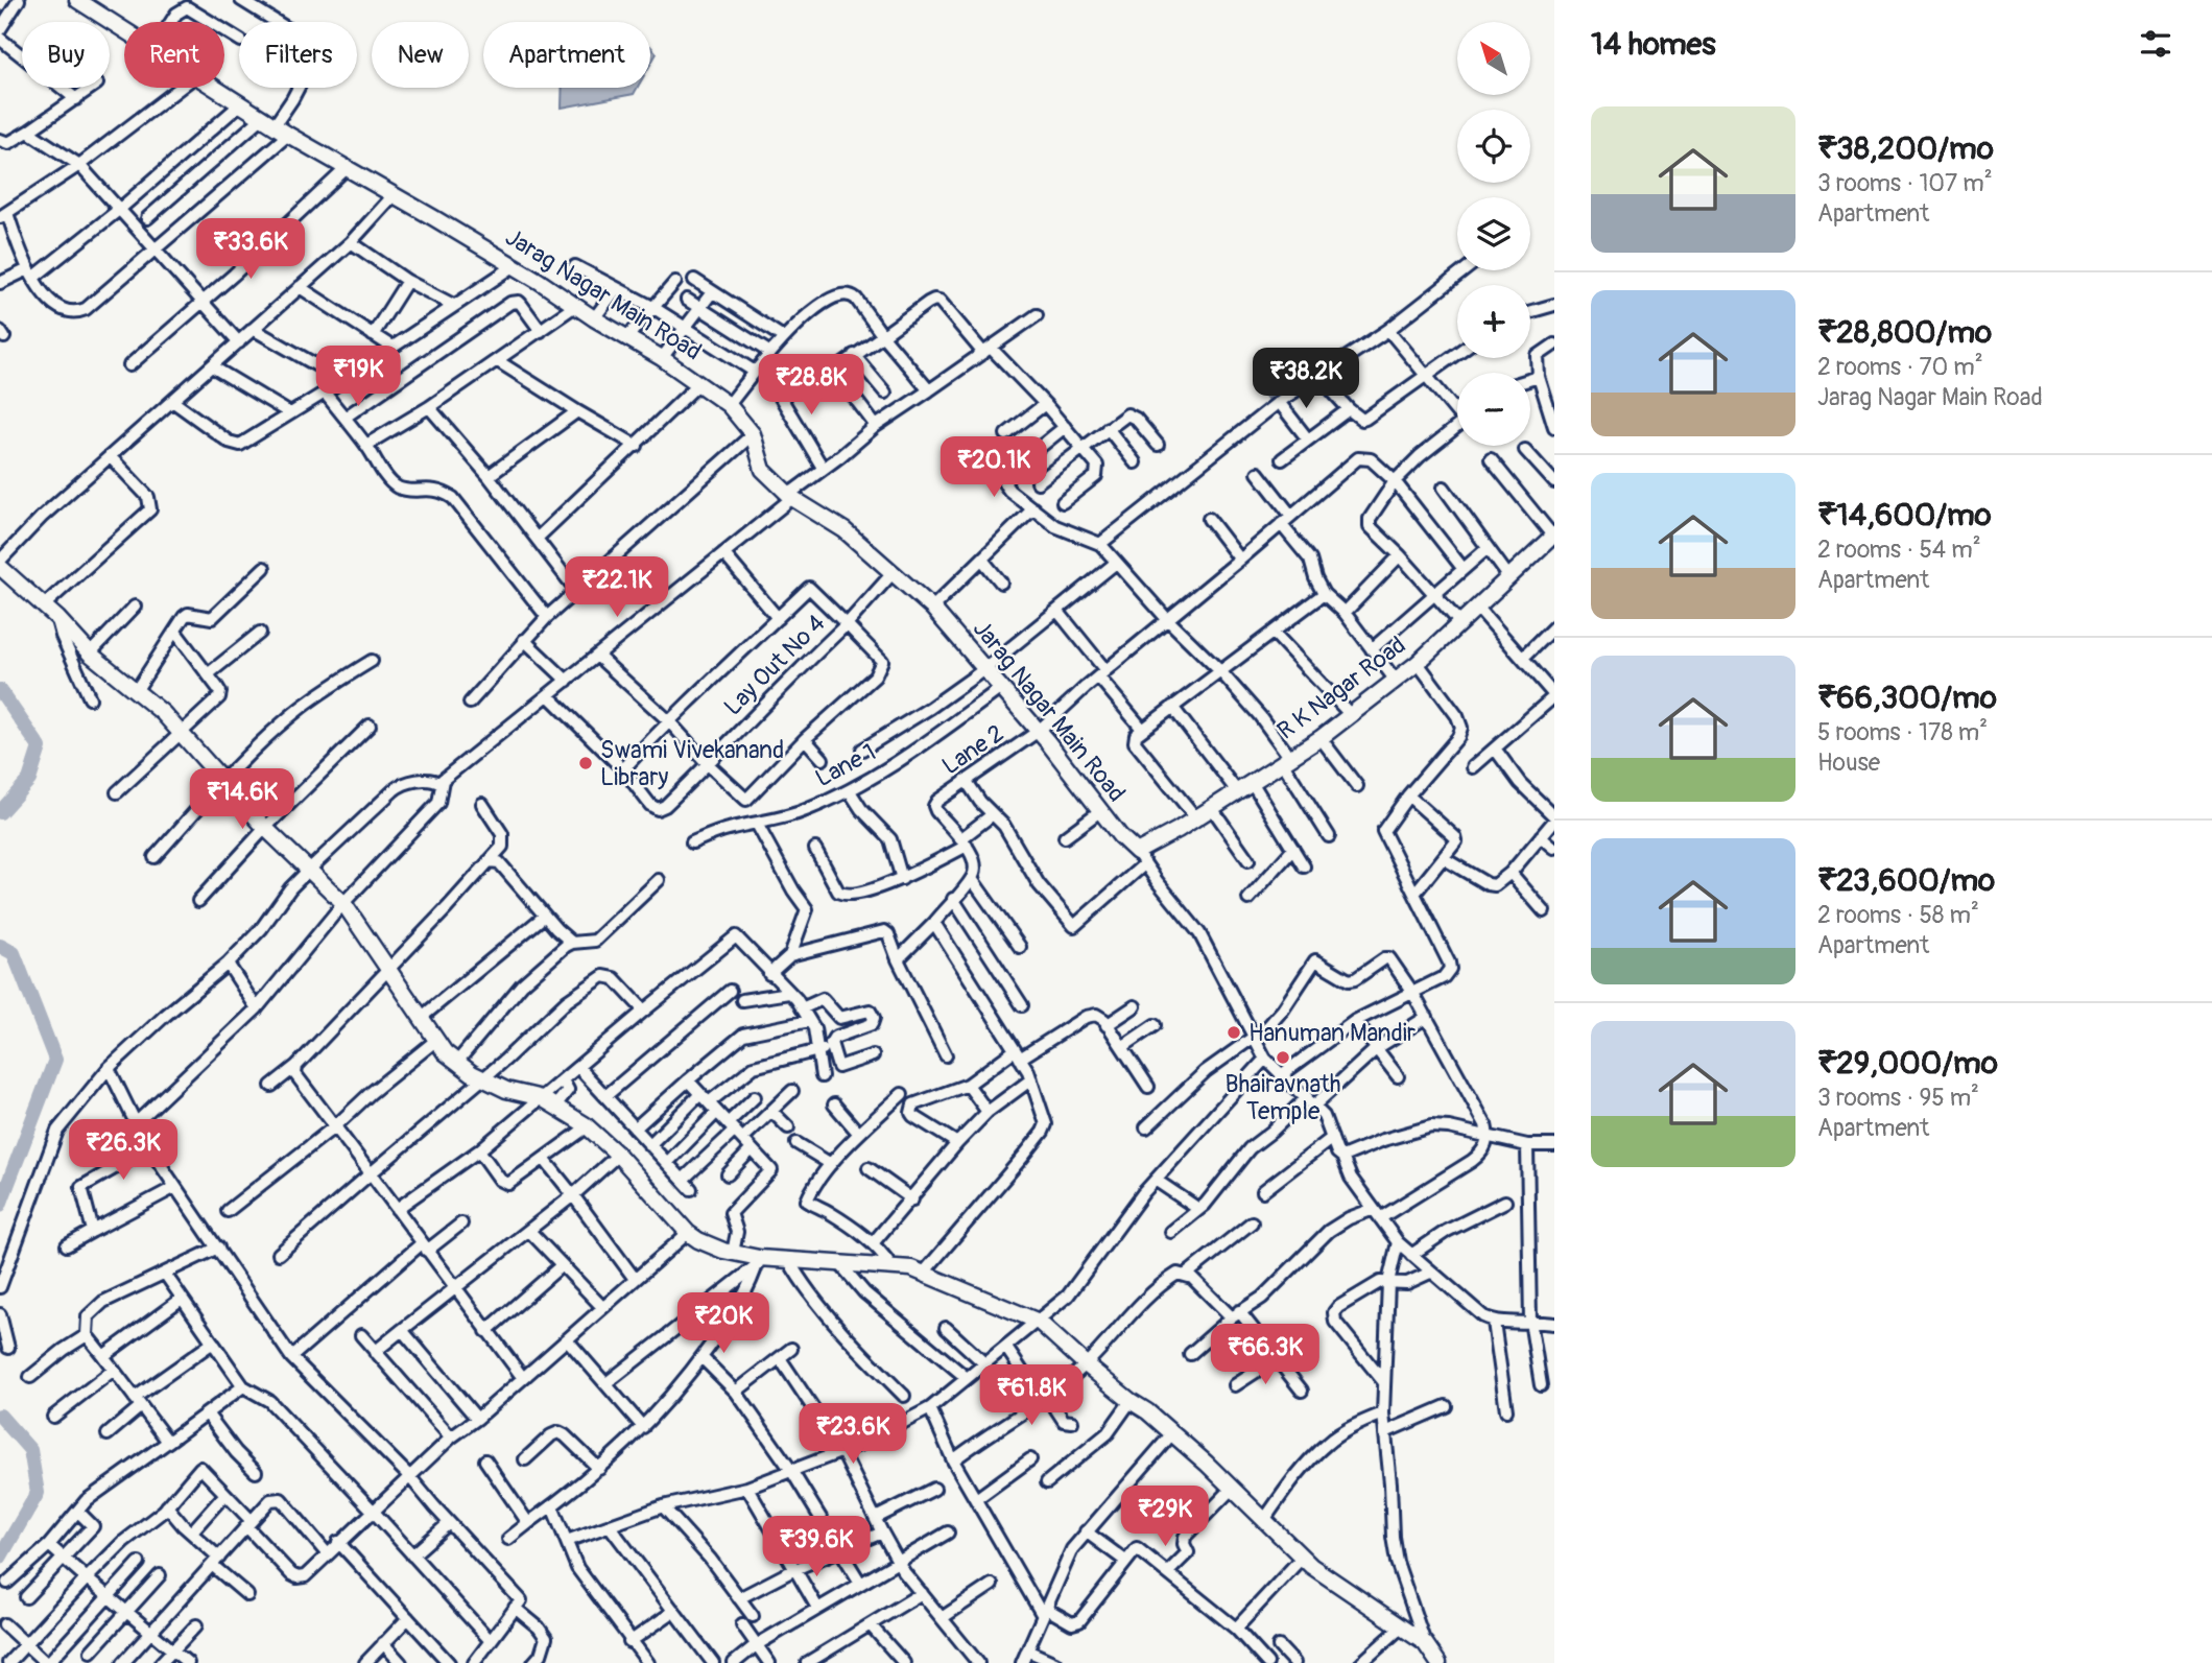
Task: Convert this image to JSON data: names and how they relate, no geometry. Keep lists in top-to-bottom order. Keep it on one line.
{"streets":{"main road":["Jarag Nagar Main Road","R K Nagar Road"],"street":["Lay Out No 4","Lane 2","Lane 1"]},"crossings":[["Jarag Nagar Main Road","Lay Out No 4"],["Jarag Nagar Main Road","R K Nagar Road"],["Jarag Nagar Main Road","Lane 2"],["Jarag Nagar Main Road","Lane 1"]],"places":["Swami Vivekanand Library","Hanuman Mandir","Bhairavnath Temple"],"north":"top left","page":{"heading":"14 homes","map_buttons":["+","−"],"chip":["Buy","Rent","Filters","New","Apartment"],"list":[{"name":"₹38,200/mo","note":"3 rooms · 107 m² · Apartment"},{"name":"₹28,800/mo","note":"2 rooms · 70 m² · Jarag Nagar Main Road"},{"name":"₹14,600/mo","note":"2 rooms · 54 m² · Apartment"},{"name":"₹66,300/mo","note":"5 rooms · 178 m² · House"},{"name":"₹23,600/mo","note":"2 rooms · 58 m² · Apartment"},{"name":"₹29,000/mo","note":"3 rooms · 95 m² · Apartment"}],"price":["₹33.6K","₹19K","₹38.2K","₹28.8K","₹20.1K","₹22.1K","₹14.6K","₹26.3K","₹20K","₹66.3K","₹61.8K","₹23.6K","₹29K","₹39.6K"]}}
